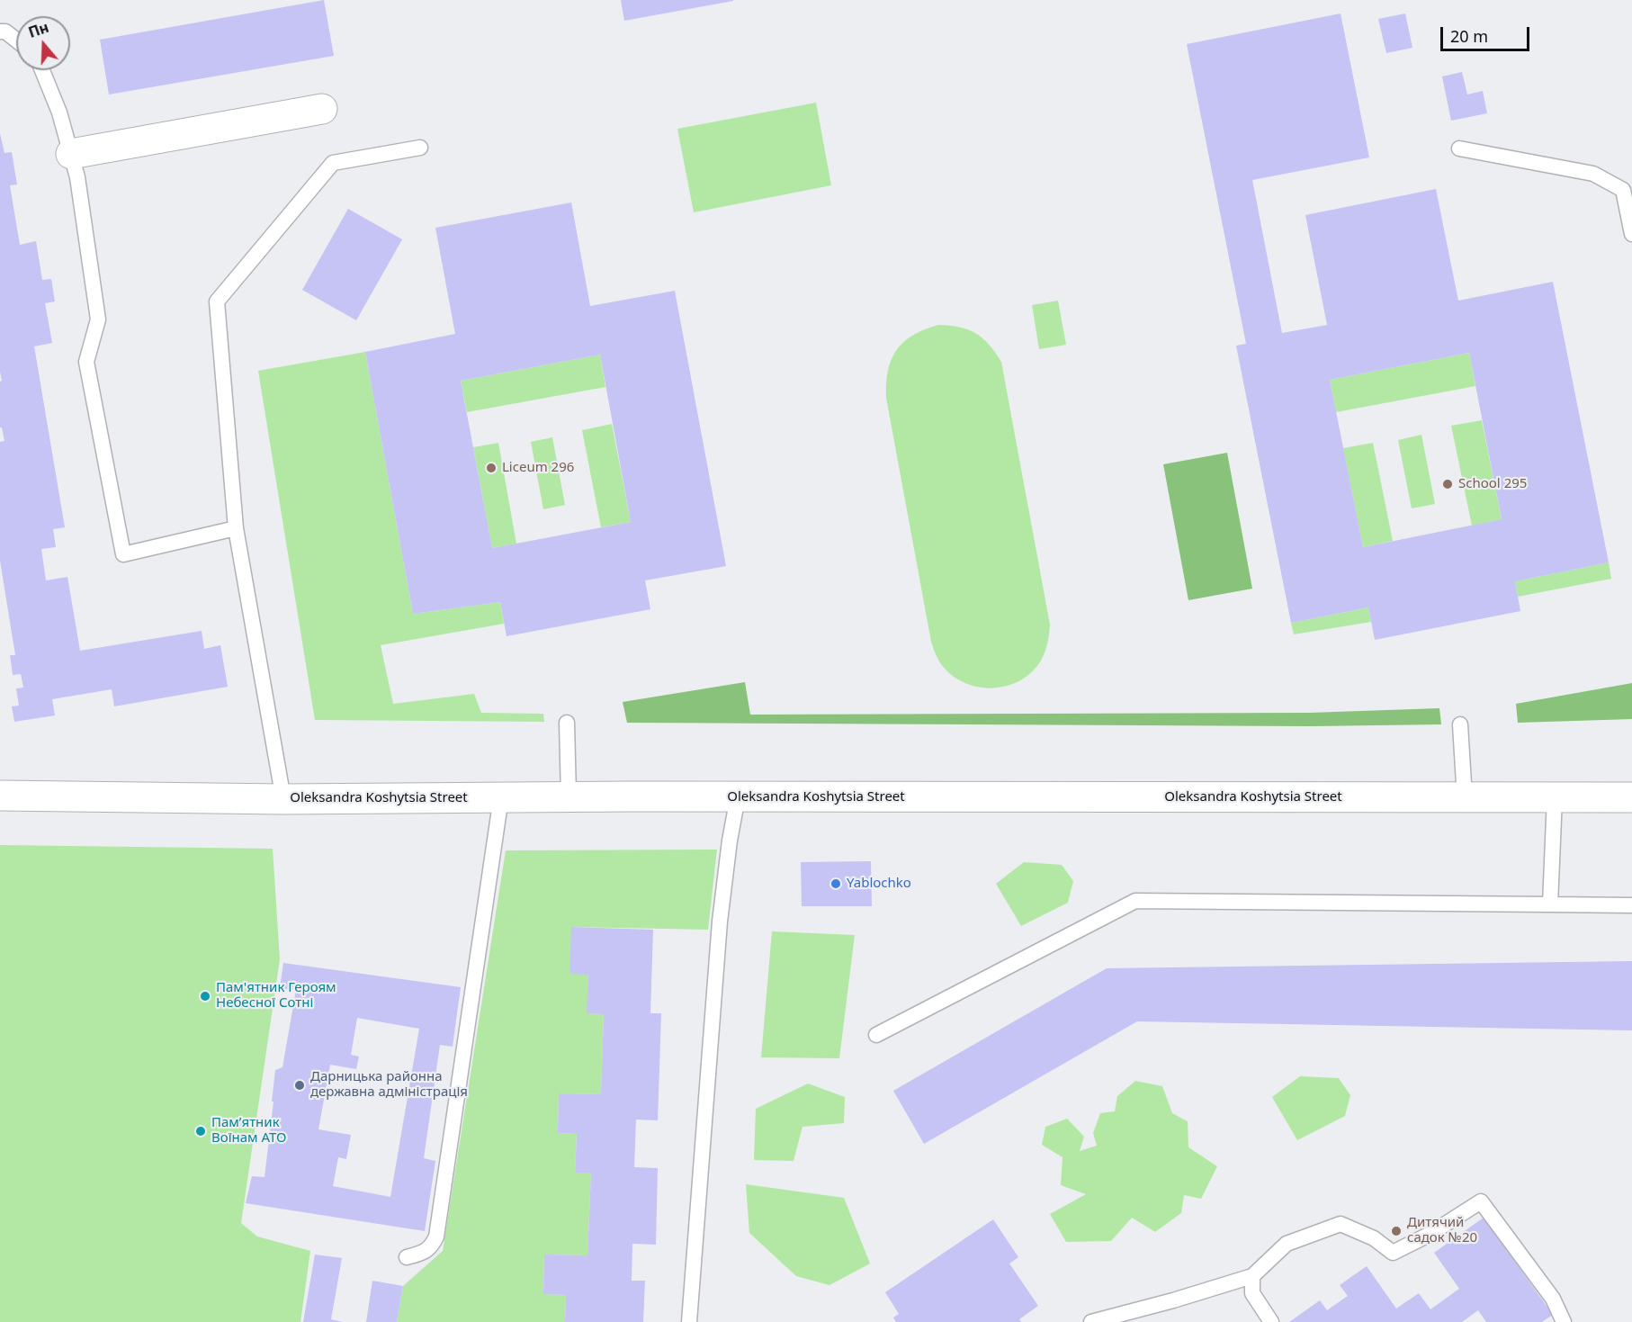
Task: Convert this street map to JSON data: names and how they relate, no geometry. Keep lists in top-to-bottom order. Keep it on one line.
{"streets":{"street":["Oleksandra Koshytsia Street"]},"places":["Liceum 296","School 295","Yablochko","Пам'ятник Героям Небесної Сотні","Дарницька районна державна адміністрація","Пам’ятник Воїнам АТО","Дитячий садок №20"],"scale_bar":"20 m","north":"top"}
